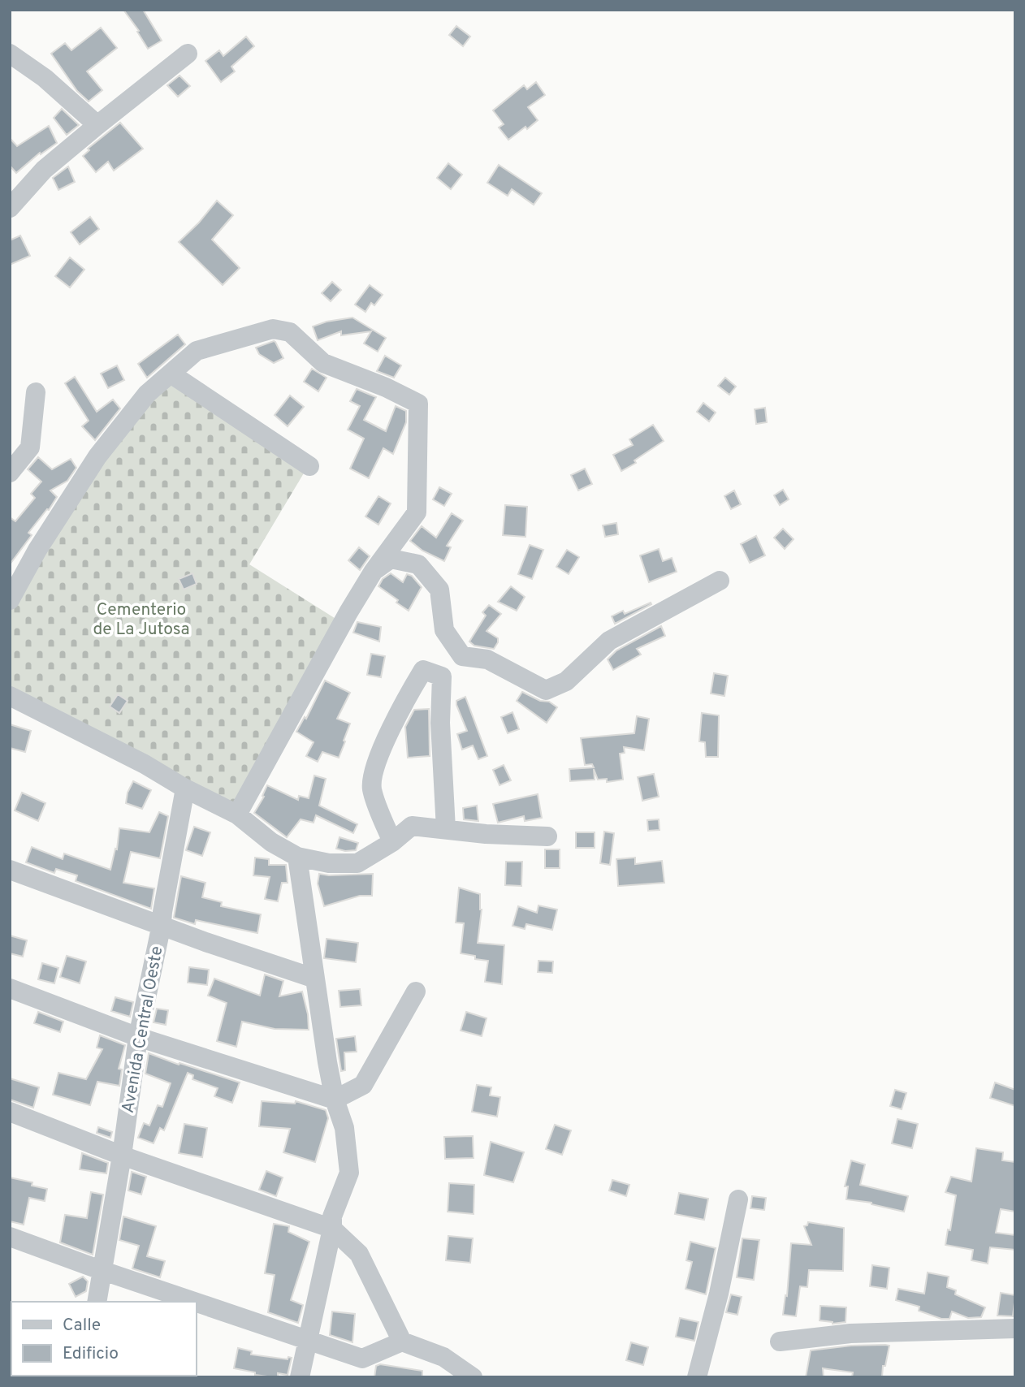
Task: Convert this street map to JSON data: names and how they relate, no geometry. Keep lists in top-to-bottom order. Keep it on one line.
{"streets":{"street":["Avenida Central Oeste"]},"parks":["Cementerio de La Jutosa"],"legend":["Calle","Edificio"]}
